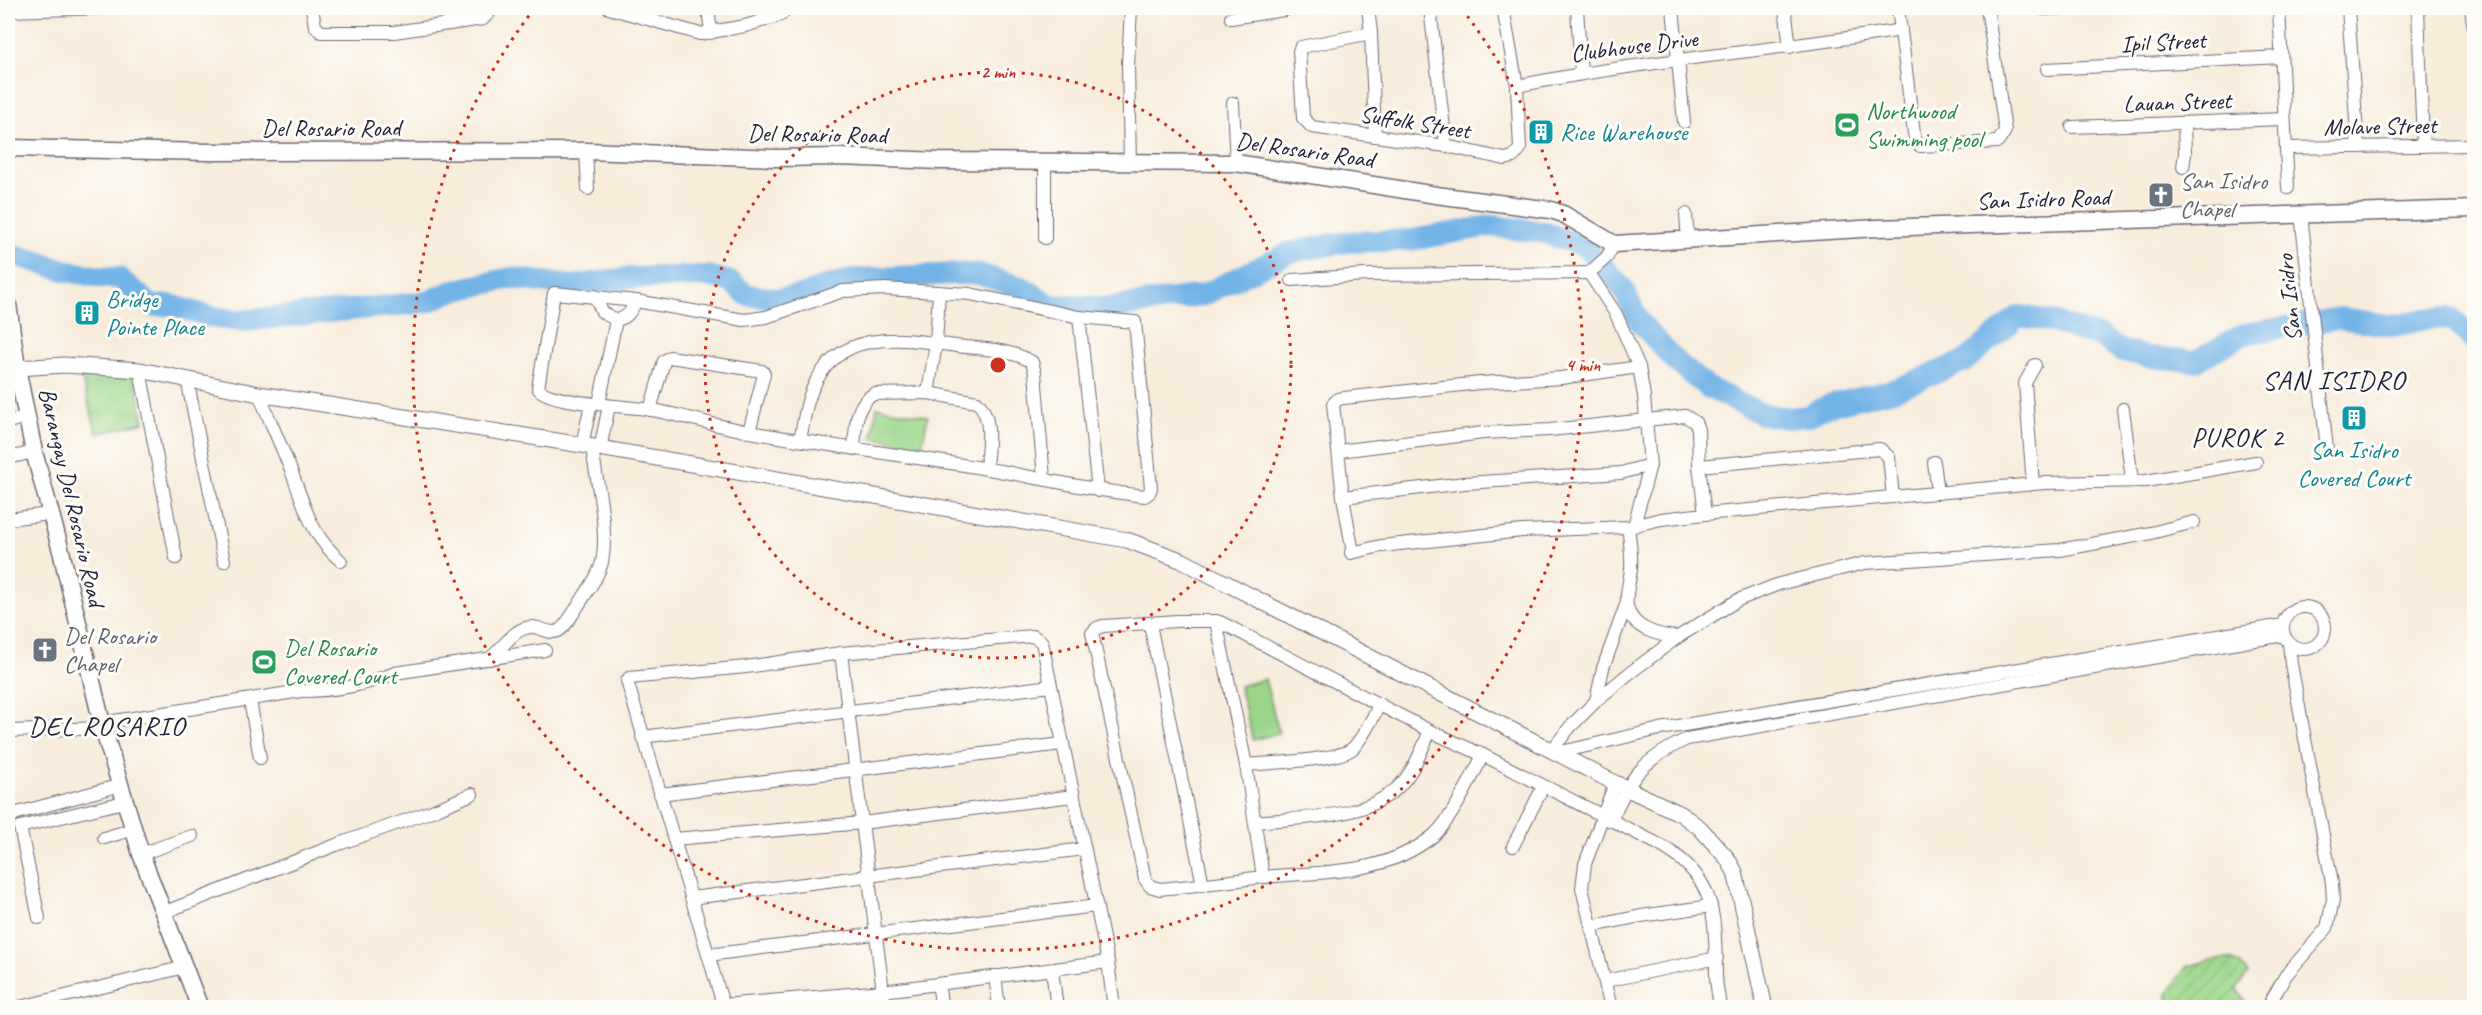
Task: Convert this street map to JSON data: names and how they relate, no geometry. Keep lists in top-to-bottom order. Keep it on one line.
{"streets":{"main road":["Del Rosario Road","San Isidro Road","Barangay Del Rosario Road"],"street":["Ipil Street","Clubhouse Drive","Lauan Street","Suffolk Street","Molave Street","San Isidro"]},"crossings":[["Clubhouse Drive","Suffolk Street"],["Del Rosario Road","San Isidro Road"],["San Isidro Road","San Isidro"]],"districts":["SAN ISIDRO","PUROK 2","DEL ROSARIO"],"places":{"sports":["Northwood Swimming pool","Del Rosario Covered Court"],"building":["Rice Warehouse","Bridge Pointe Place","San Isidro Covered Court"],"church":["San Isidro Chapel","Del Rosario Chapel"]},"rings":["2 min","4 min"]}
